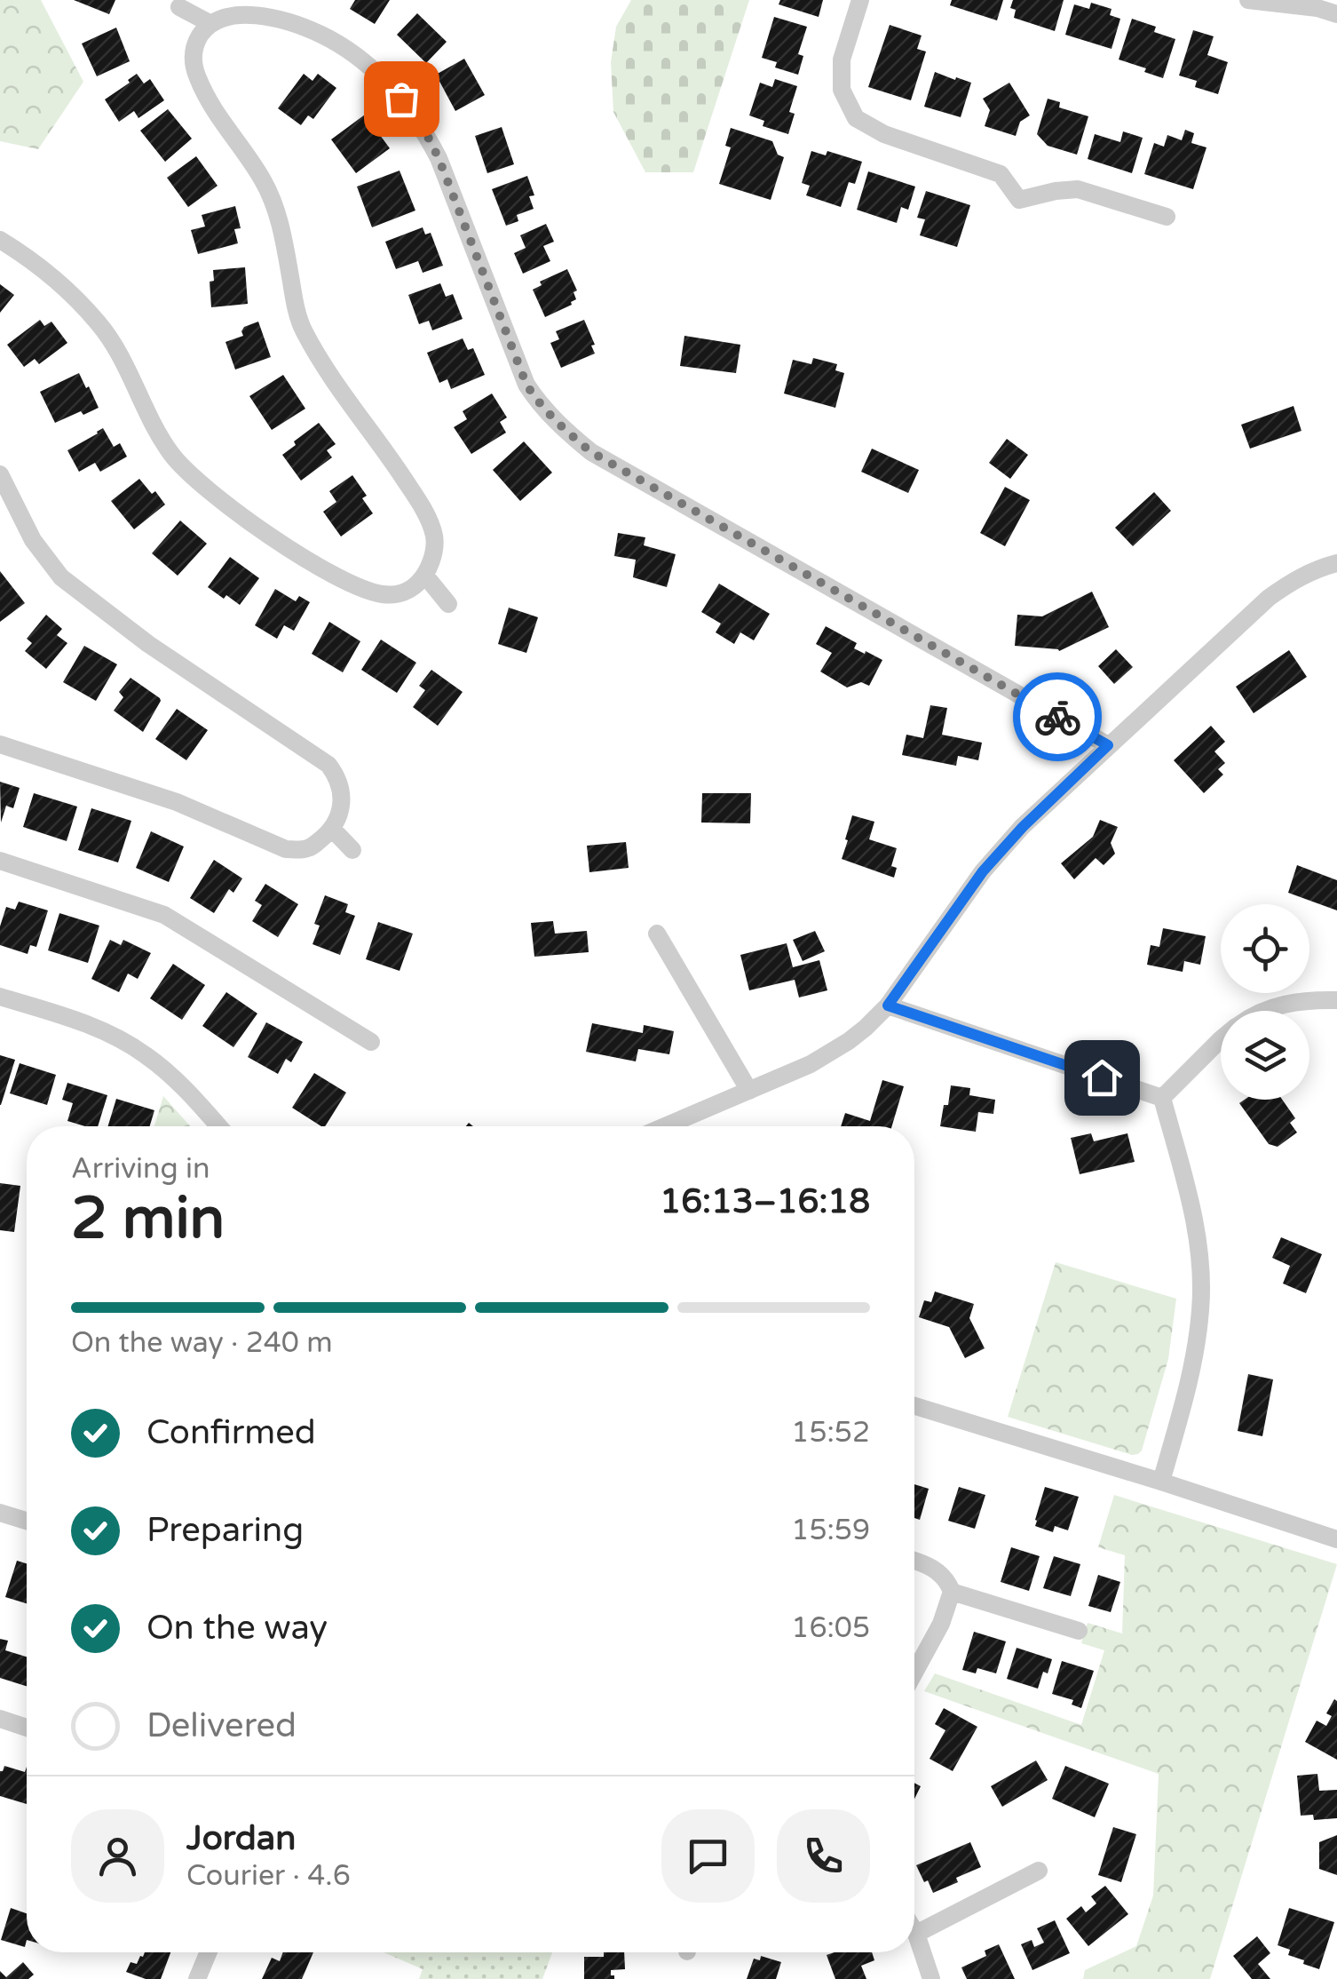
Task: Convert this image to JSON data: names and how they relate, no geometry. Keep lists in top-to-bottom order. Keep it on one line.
{"page":{"heading":["2 min","Arriving in","16:13–16:18"],"panel":["Jordan","Courier · 4.6"],"bar":"On the way · 240 m","list":[["Confirmed","15:52"],["Preparing","15:59"],["On the way","16:05"],"Delivered"]}}
